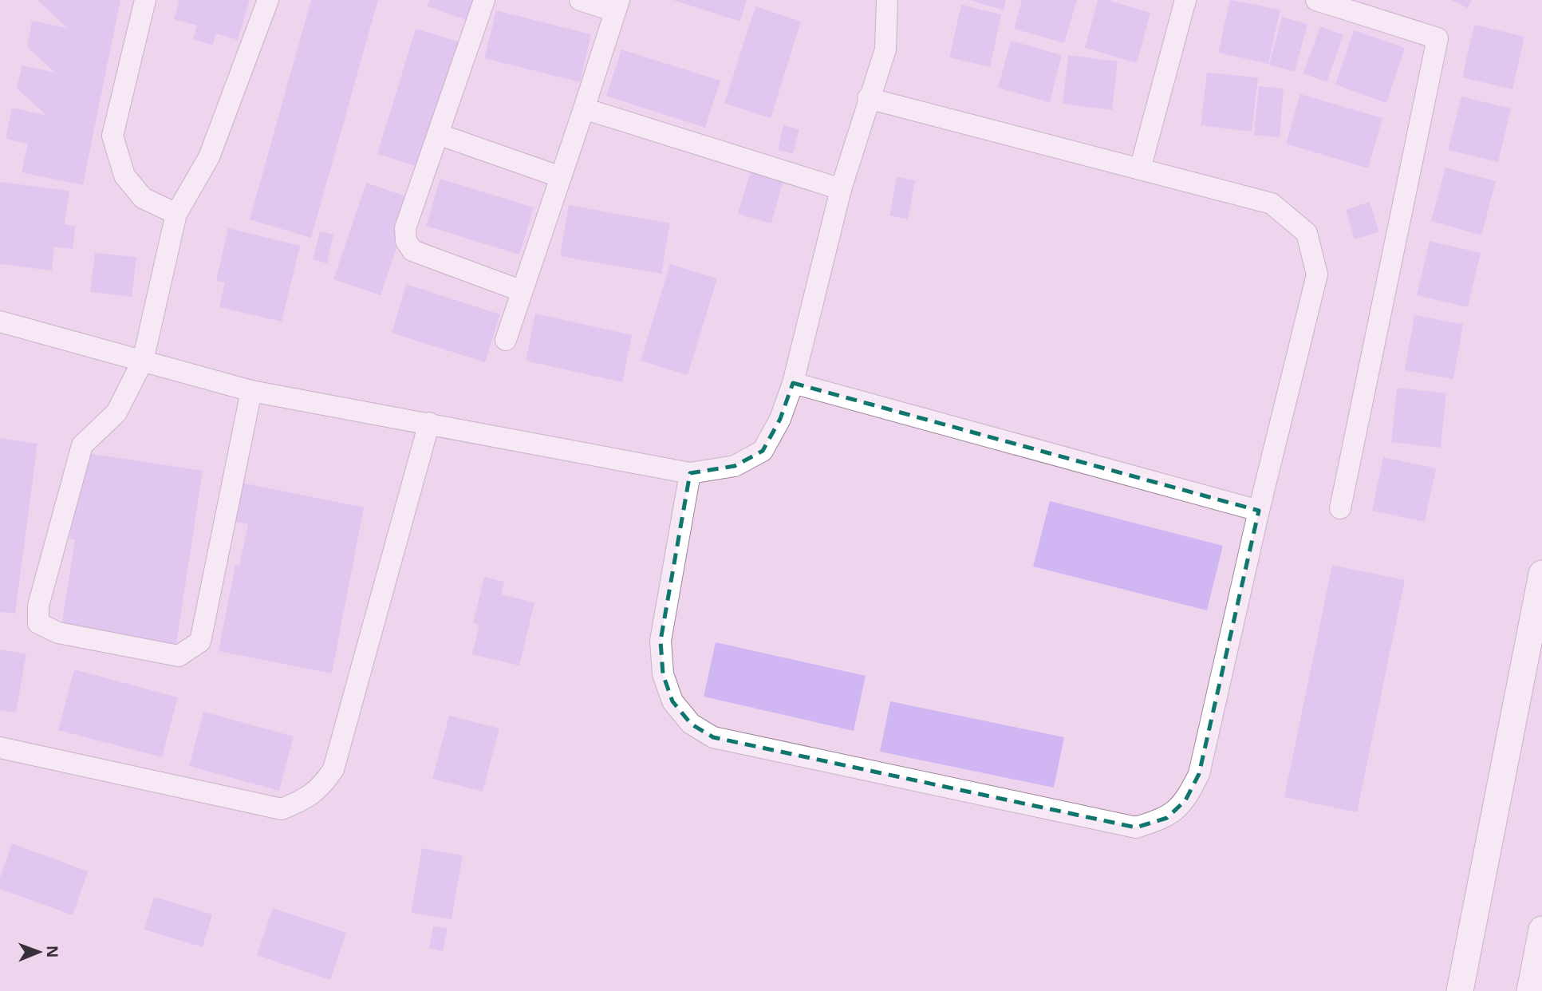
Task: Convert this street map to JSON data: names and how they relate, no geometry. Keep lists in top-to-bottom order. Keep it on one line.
{"north":"right"}
